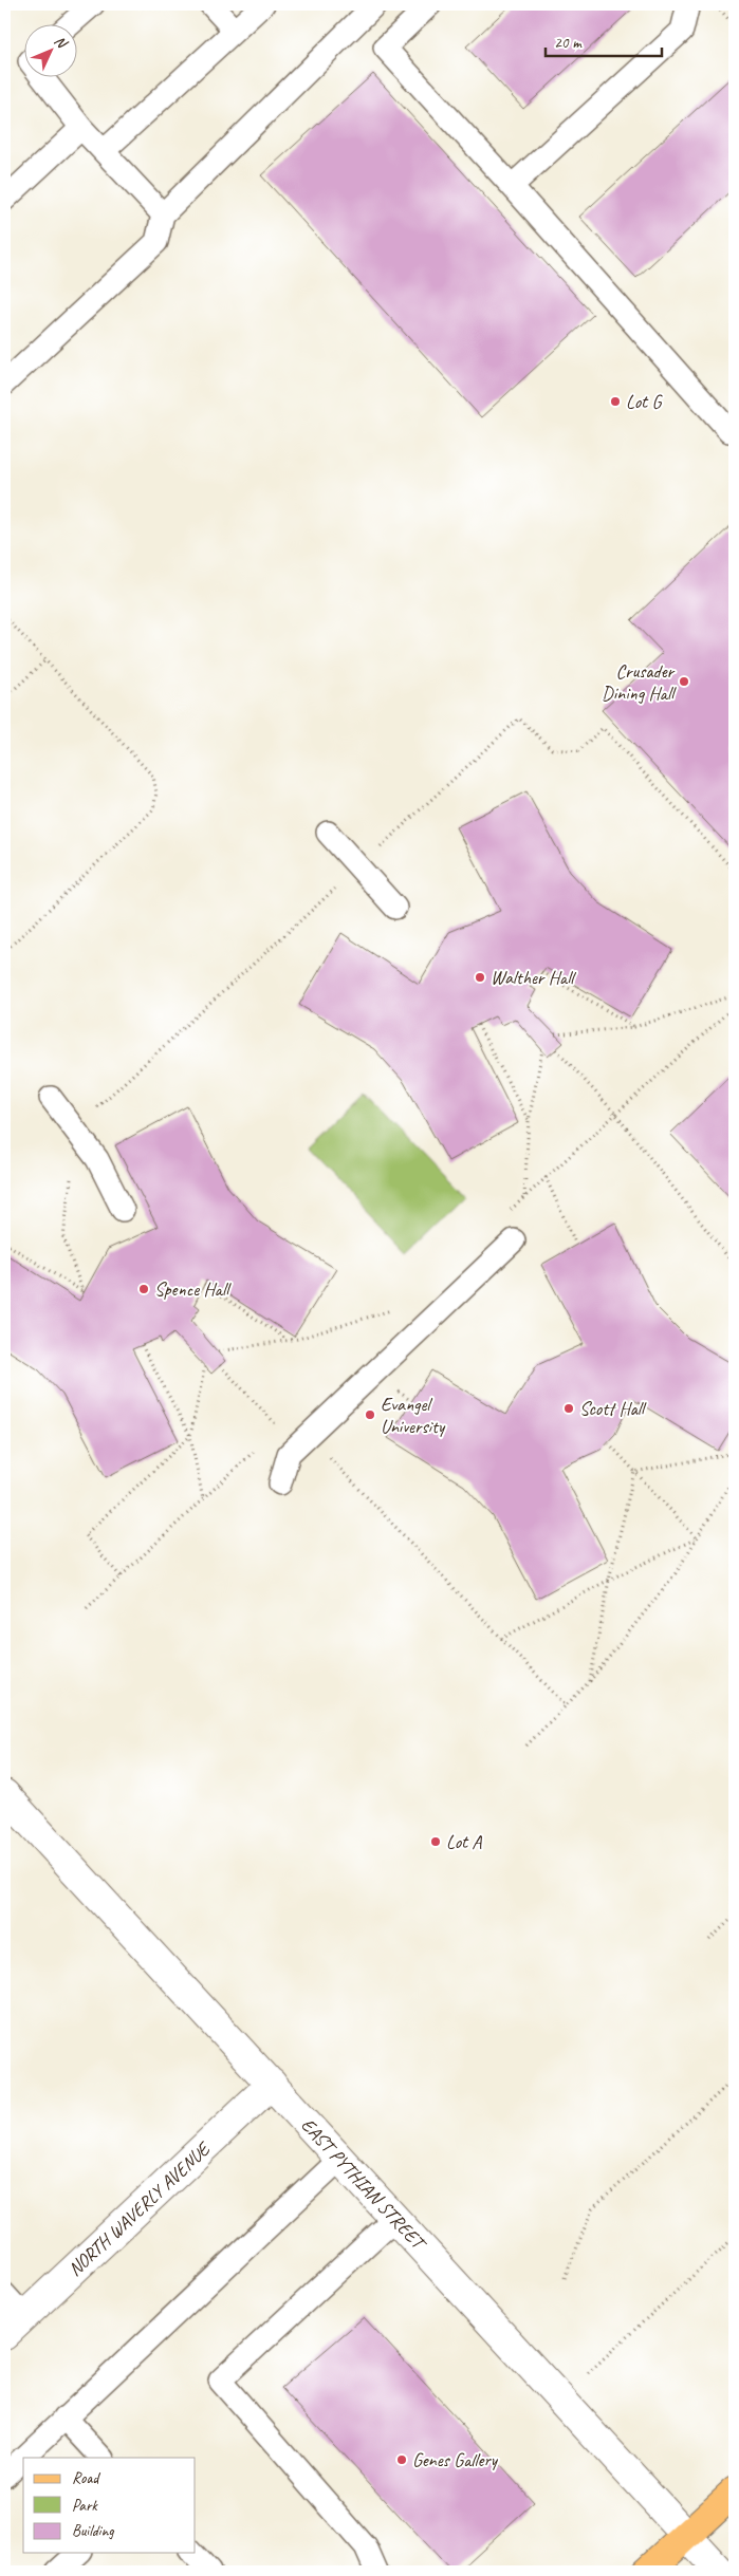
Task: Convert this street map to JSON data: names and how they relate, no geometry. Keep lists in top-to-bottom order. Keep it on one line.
{"streets":{"street":["EAST PYTHIAN STREET","NORTH WAVERLY AVENUE"]},"crossings":[["EAST PYTHIAN STREET","NORTH WAVERLY AVENUE"]],"places":["Lot G","Crusader Dining Hall","Walther Hall","Spence Hall","Scott Hall","Evangel University","Lot A","Genes Gallery"],"legend":["Road","Park","Building"],"scale_bar":"20 m","north":"top right"}
